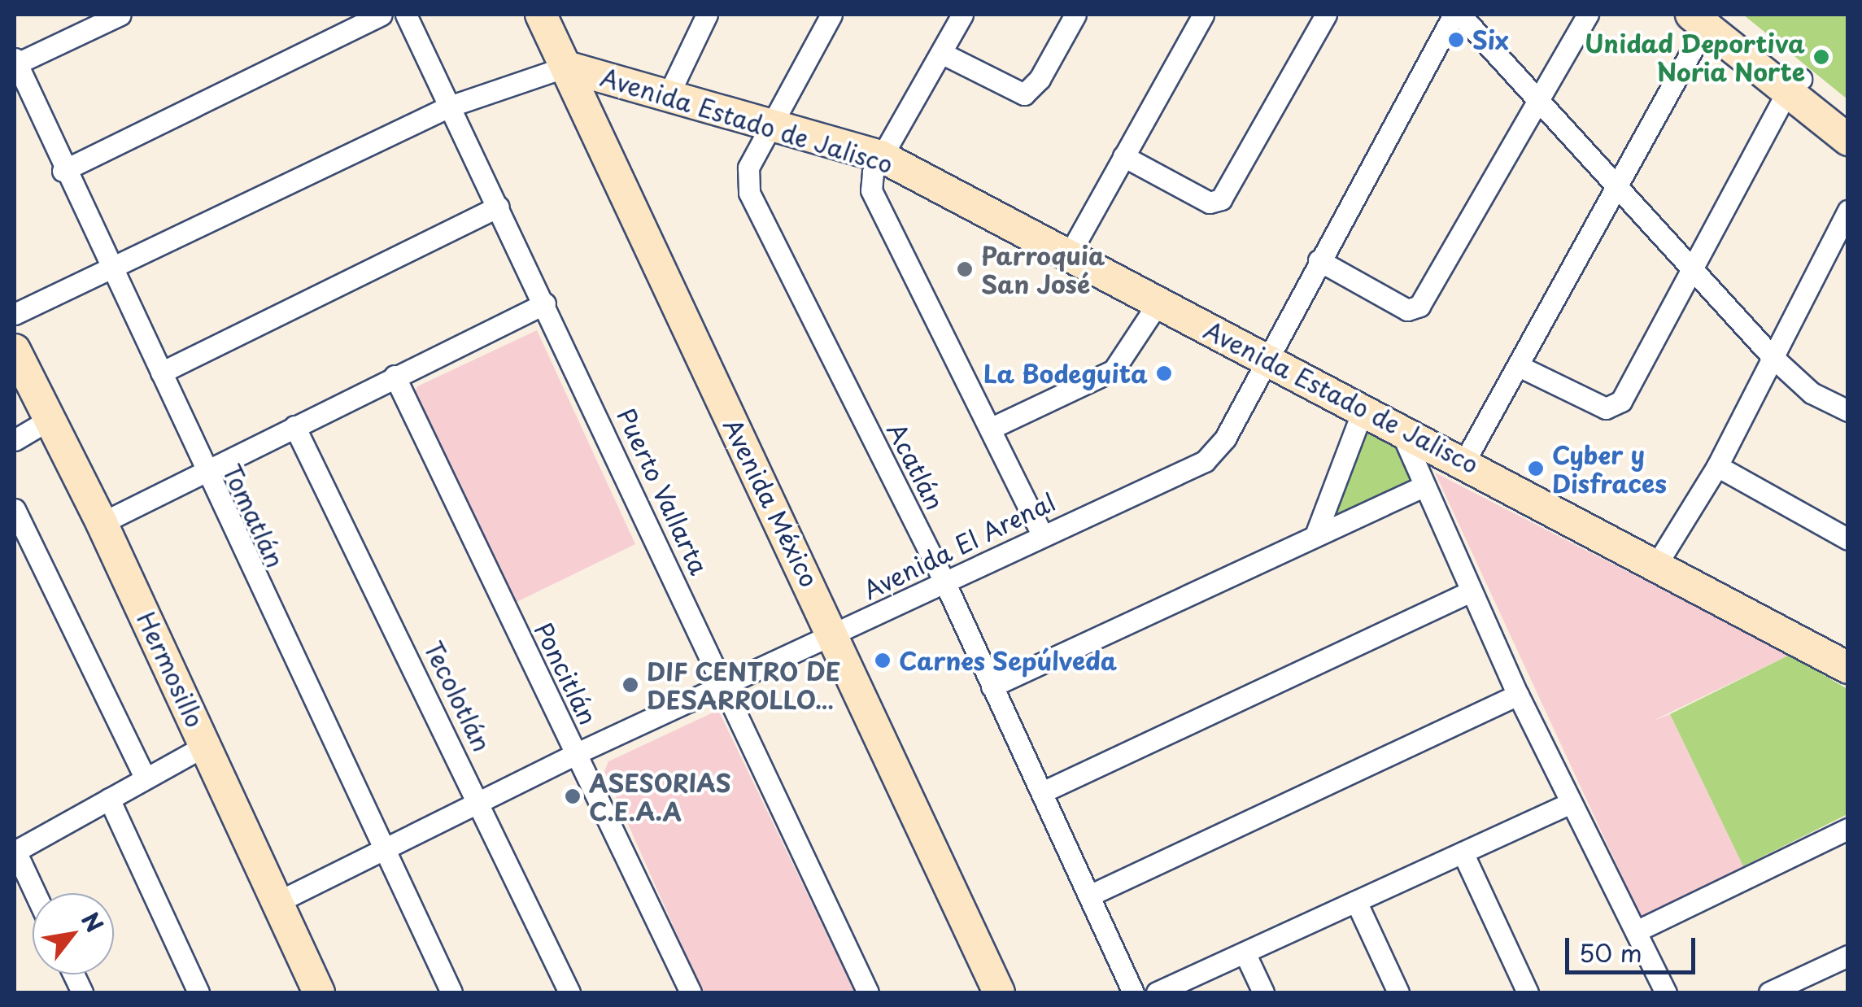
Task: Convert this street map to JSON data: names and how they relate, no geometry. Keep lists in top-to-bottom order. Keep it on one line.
{"streets":{"street":["Avenida Estado de Jalisco","Acatlán","Puerto Vallarta","Avenida México","Tomatlán","Avenida El Arenal","Hermosillo","Poncitlán","Tecolotlán"]},"crossings":[["Avenida Estado de Jalisco","Acatlán"],["Avenida Estado de Jalisco","Puerto Vallarta"],["Avenida Estado de Jalisco","Avenida México"],["Avenida Estado de Jalisco","Tomatlán"],["Avenida Estado de Jalisco","Avenida El Arenal"],["Acatlán","Avenida El Arenal"],["Puerto Vallarta","Avenida El Arenal"],["Avenida México","Avenida El Arenal"],["Tomatlán","Avenida El Arenal"],["Avenida El Arenal","Hermosillo"],["Avenida El Arenal","Poncitlán"],["Avenida El Arenal","Tecolotlán"]],"places":["Six","Unidad Deportiva Noria Norte","Parroquia San José","La Bodeguita","Cyber y Disfraces","Carnes Sepúlveda","DIF CENTRO DE DESARROLLO…","ASESORIAS C.E.A.A"],"scale_bar":"50 m","north":"top right"}
